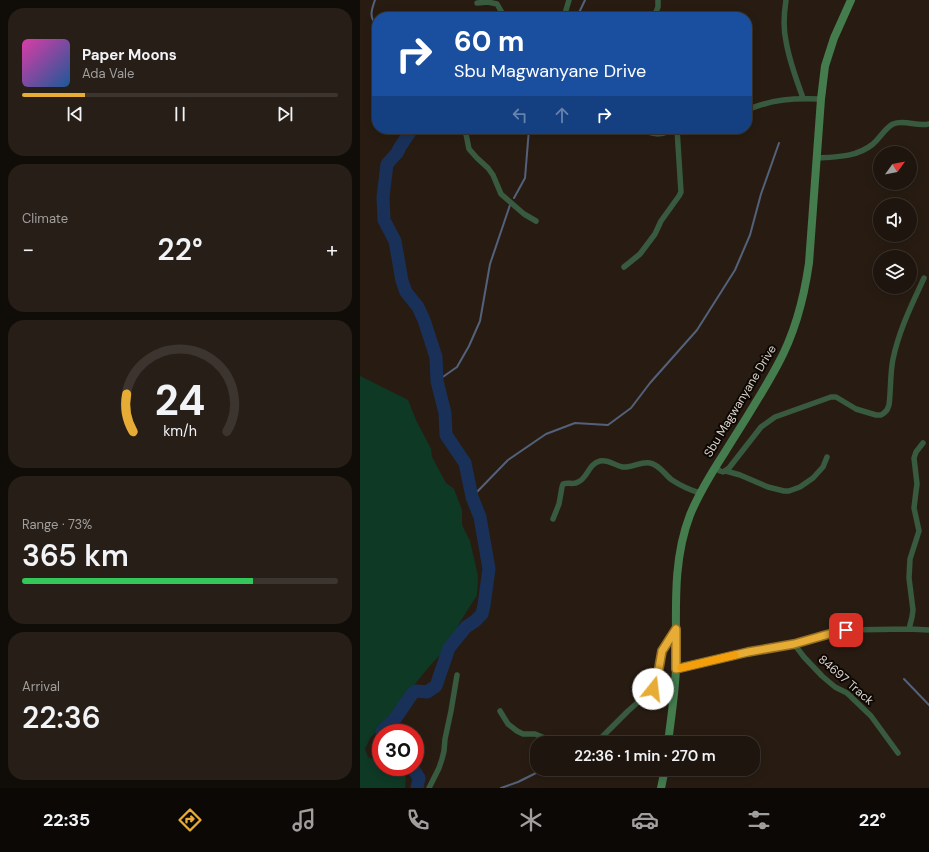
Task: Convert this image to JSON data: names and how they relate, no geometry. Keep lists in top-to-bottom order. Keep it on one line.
{"streets":{"main road":["Sbu Magwanyane Drive"],"street":["84697 Track"]},"north":"top right","page":{"turn":["60 m","Sbu Magwanyane Drive"],"song":["Paper Moons","Ada Vale"],"tile":["Climate",["Range · 73%","365 km"],["Arrival","22:36"]],"heat":["−","22°","+"],"limit":"30","trip":"22:36 · 1 min · 270 m","tabs":["22:35","22°"],"gauge":["24","km/h"]}}
